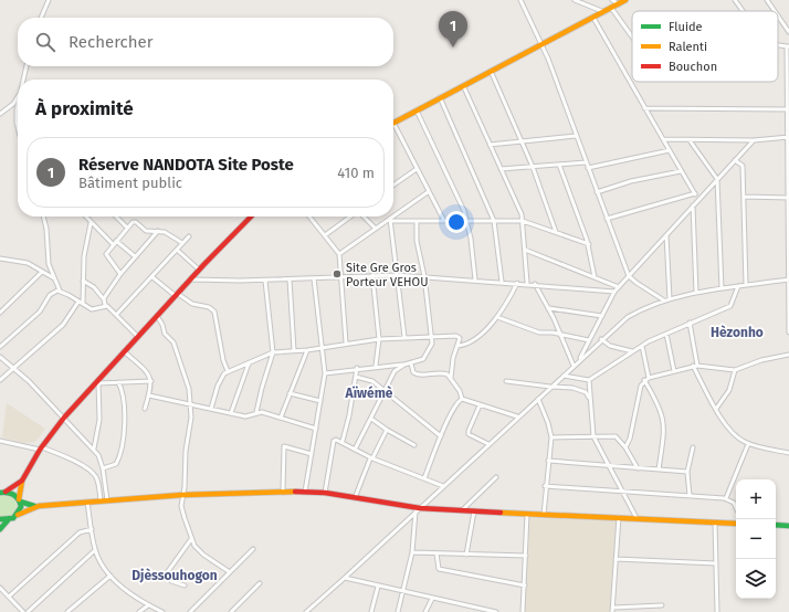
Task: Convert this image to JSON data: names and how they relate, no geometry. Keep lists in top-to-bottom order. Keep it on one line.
{"districts":["Hèzonho","Aïwémè","Djèssouhogon"],"places":["Site Gre Gros Porteur VEHOU"],"legend":["Fluide","Ralenti","Bouchon"],"page":{"pins":"1","search":"Rechercher","heading":"À proximité","list":[{"mark":"1","name":"Réserve NANDOTA Site Poste","note":"Bâtiment public","value":"410 m"}],"map_buttons":["+","−"]}}
